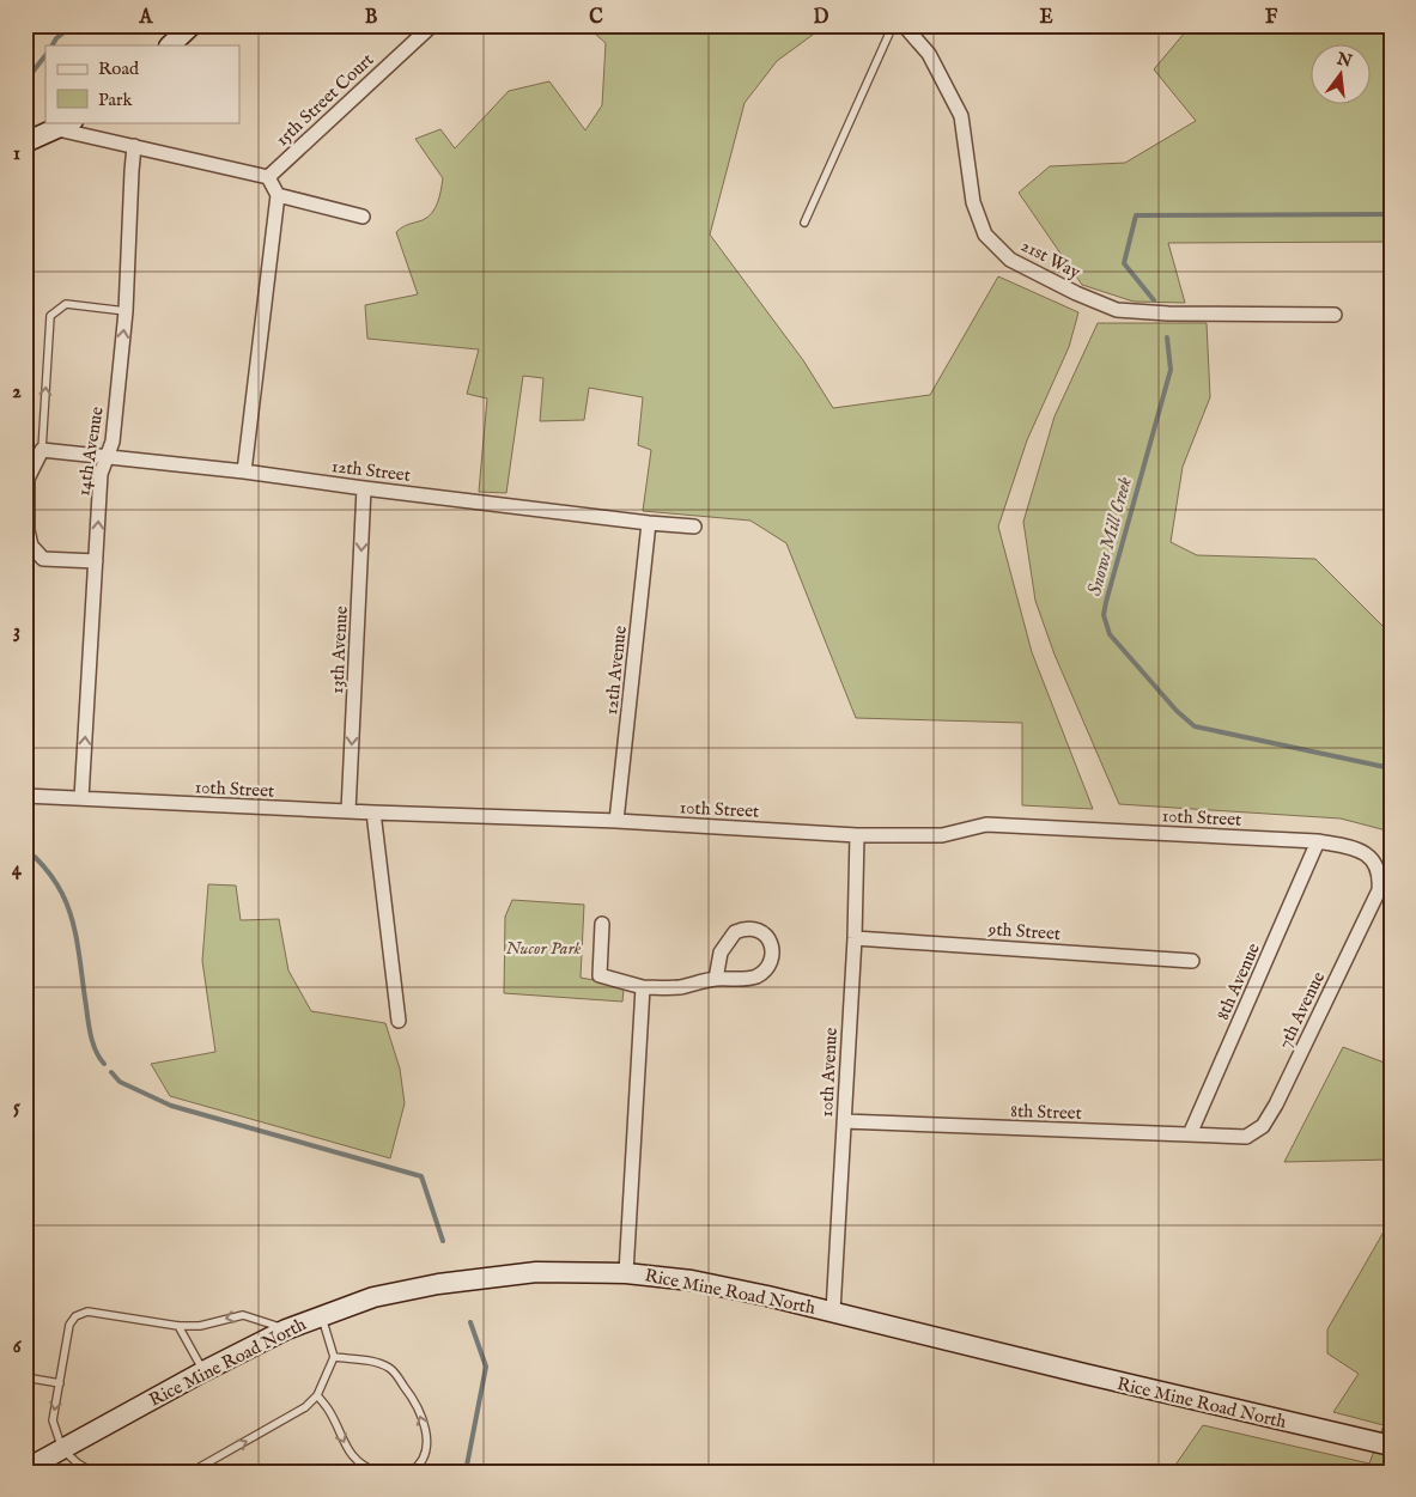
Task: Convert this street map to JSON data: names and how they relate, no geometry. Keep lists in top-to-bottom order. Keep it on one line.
{"streets":{"main road":["Rice Mine Road North"],"street":["15th Street Court","21st Way","14th Avenue","12th Street","13th Avenue","12th Avenue","10th Street","9th Street","8th Avenue","7th Avenue","10th Avenue","8th Street"]},"crossings":[["14th Avenue","12th Street"],["14th Avenue","10th Street"],["12th Street","13th Avenue"],["12th Street","12th Avenue"],["13th Avenue","10th Street"],["12th Avenue","10th Street"],["10th Street","8th Avenue"],["10th Street","7th Avenue"],["10th Street","10th Avenue"],["9th Street","10th Avenue"],["8th Avenue","8th Street"],["7th Avenue","8th Street"],["10th Avenue","8th Street"],["10th Avenue","Rice Mine Road North"]],"one_way":["14th Avenue","13th Avenue"],"water":["Snows Mill Creek"],"parks":["Nucor Park"],"legend":["Road","Park"],"north":"top","grid":{"columns":["A","B","C","D","E","F"],"rows":["1","2","3","4","5","6"]}}
